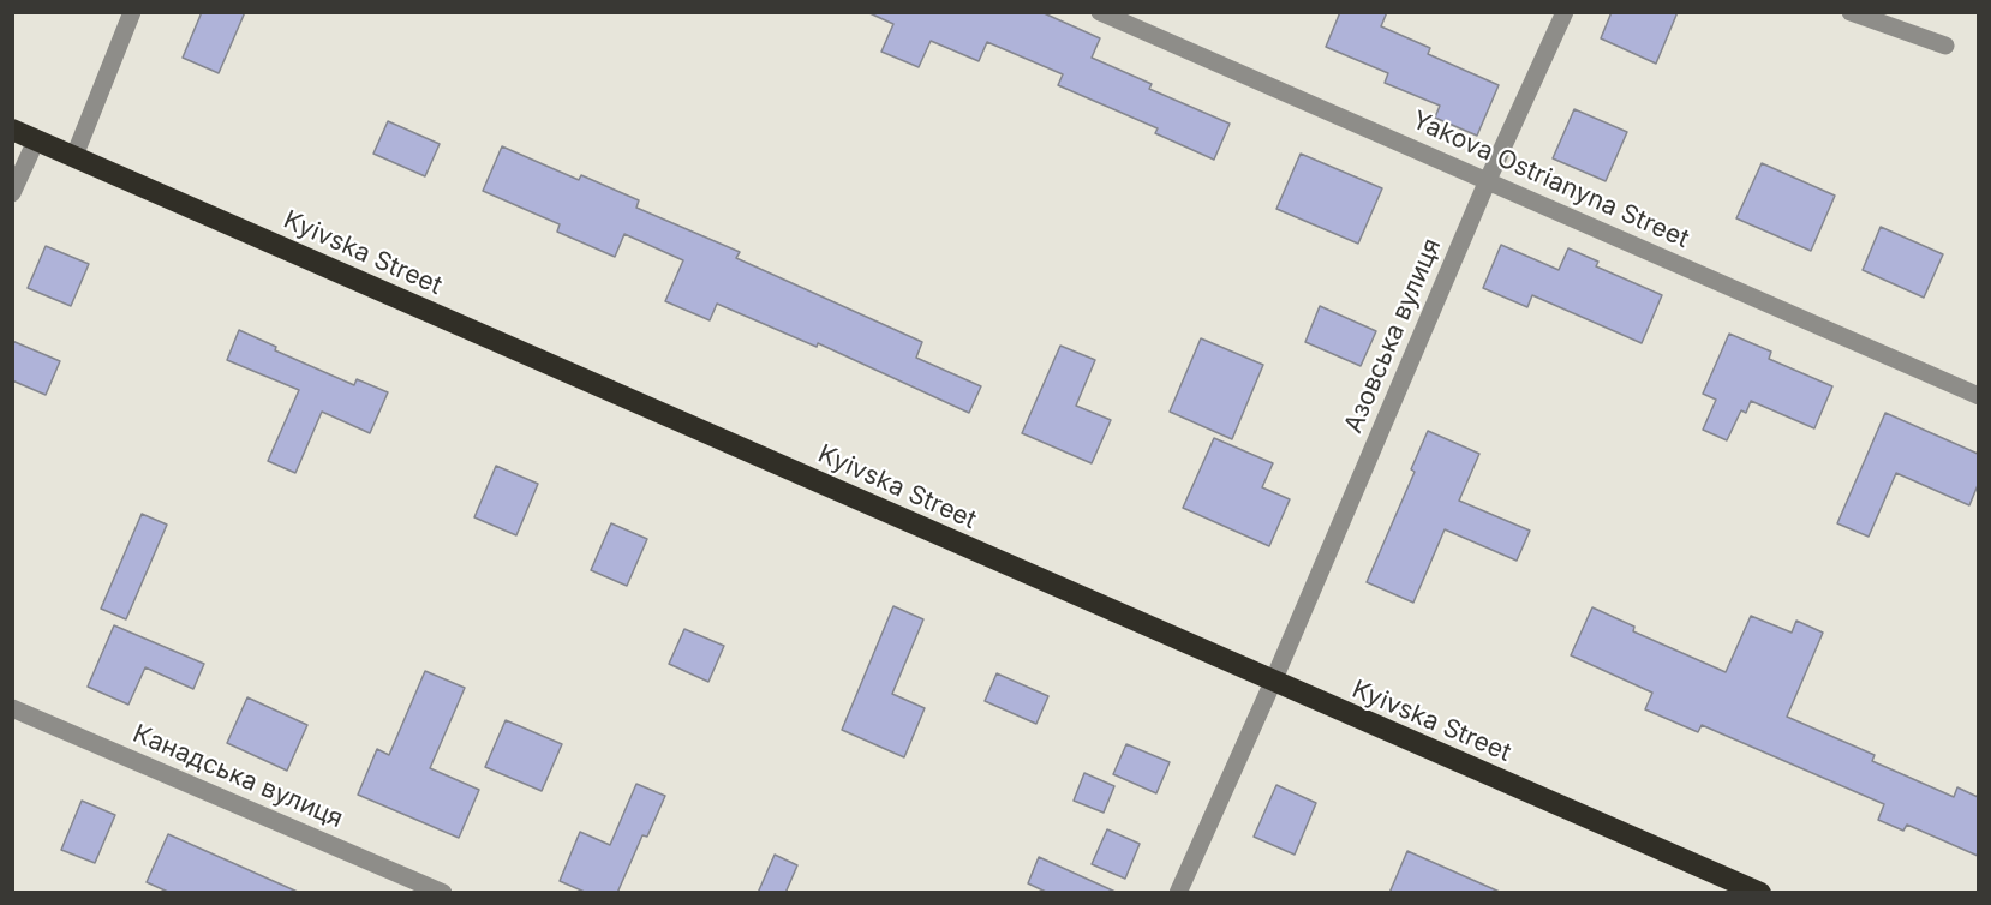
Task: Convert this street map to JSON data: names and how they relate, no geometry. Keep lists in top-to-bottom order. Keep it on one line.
{"streets":{"highway":["Kyivska Street"],"street":["Yakova Ostrianyna Street","Азовська вулиця","Канадська вулиця"]},"crossings":[["Yakova Ostrianyna Street","Азовська вулиця"],["Kyivska Street","Азовська вулиця"]]}
